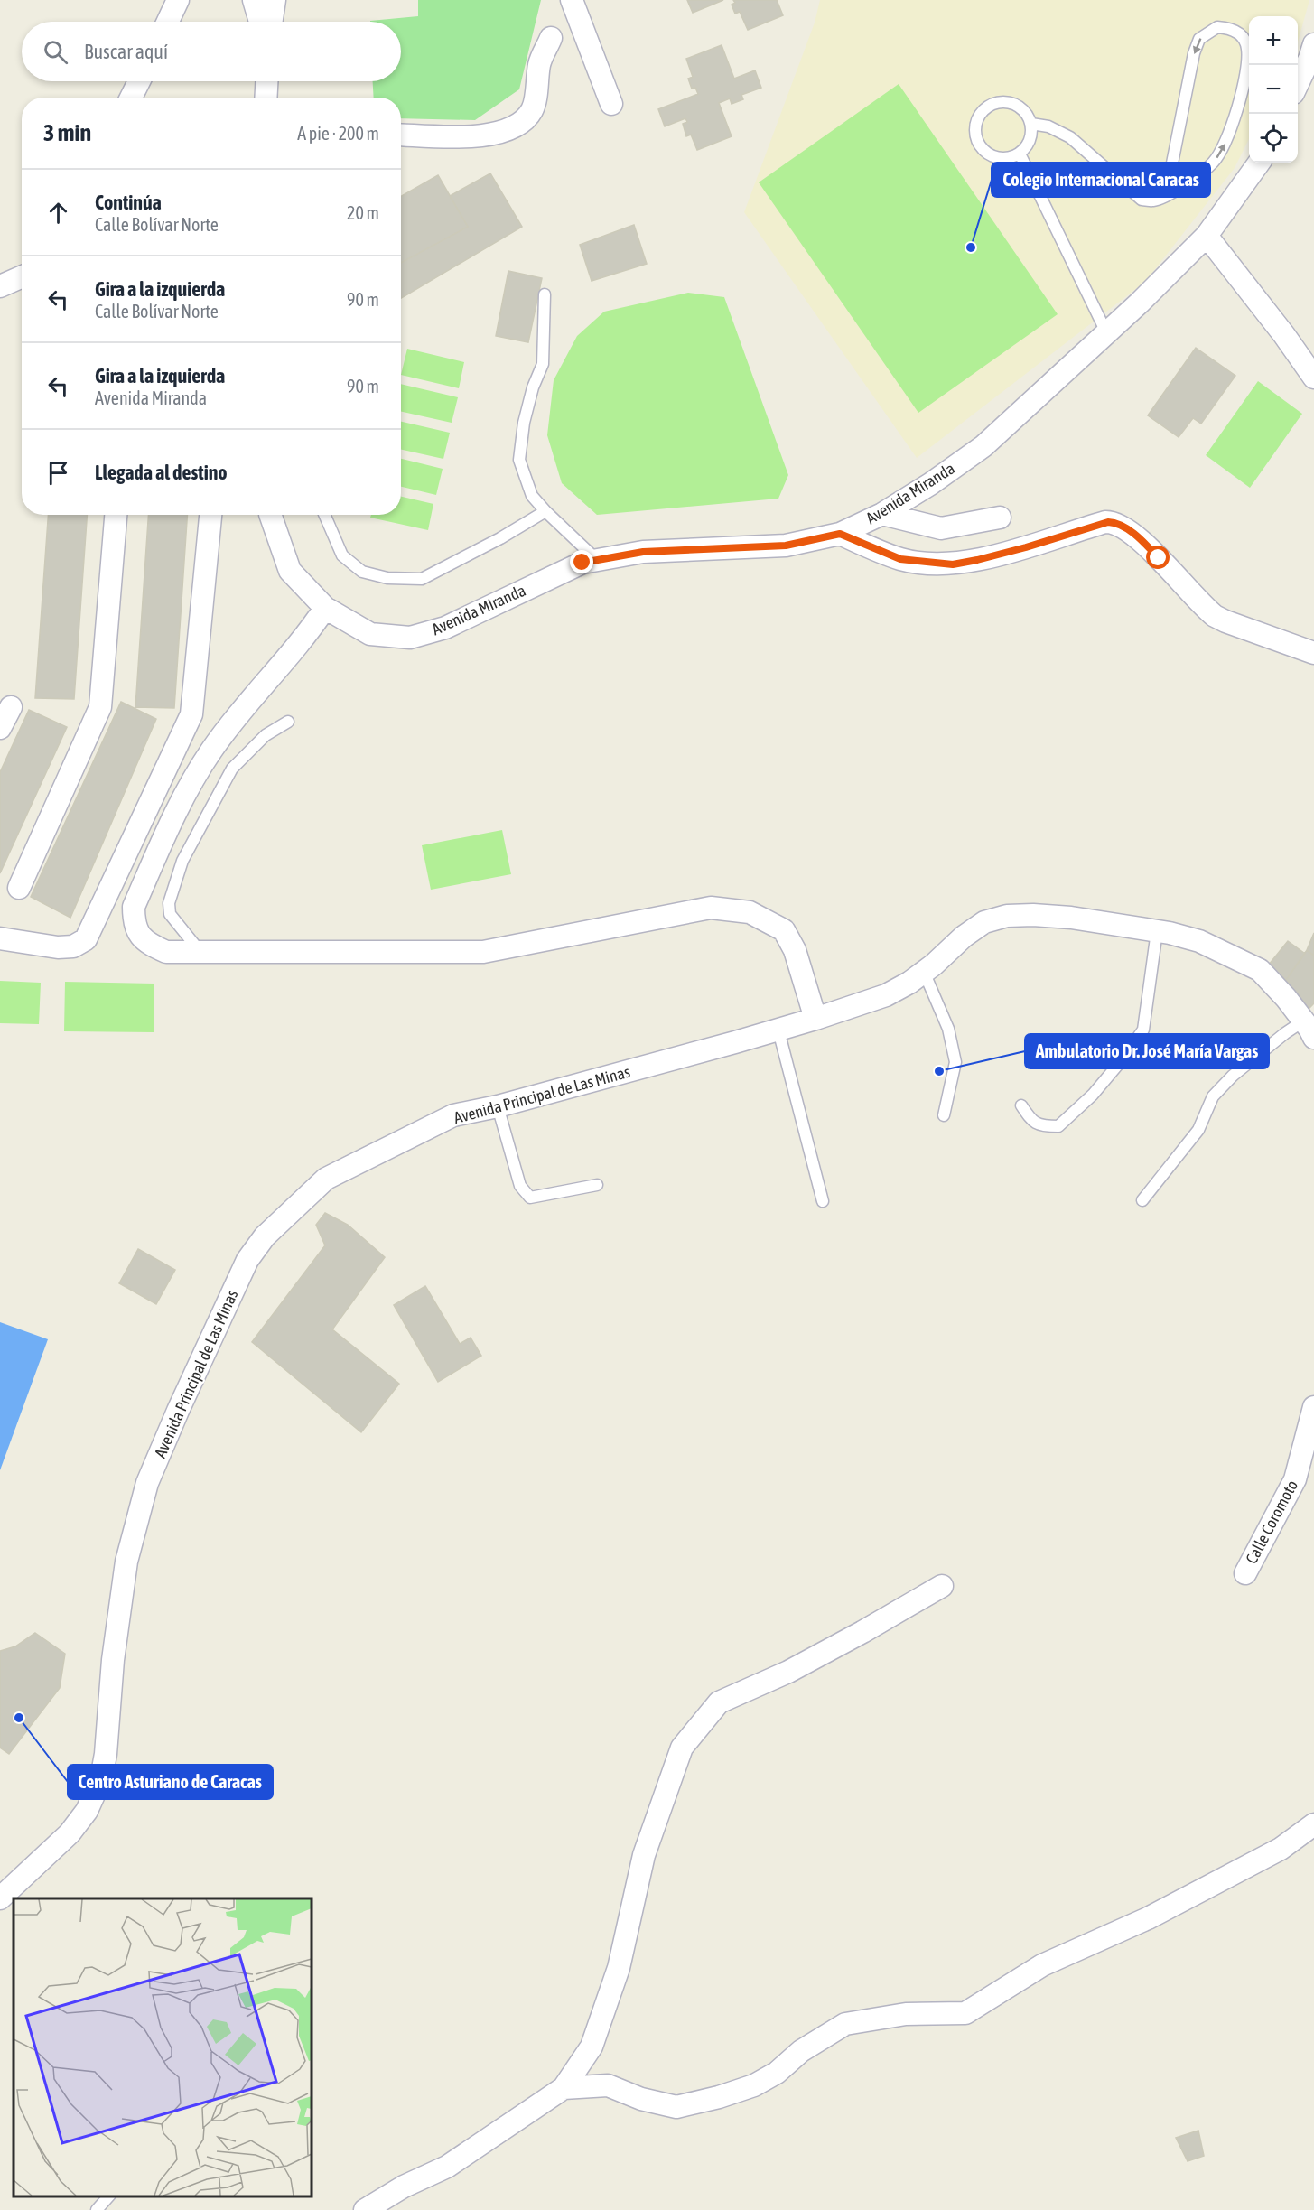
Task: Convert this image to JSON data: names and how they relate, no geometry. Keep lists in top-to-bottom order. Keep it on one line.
{"streets":{"street":["Avenida Miranda","Avenida Principal de Las Minas","Calle Coromoto"]},"places":["Colegio Internacional Caracas","Ambulatorio Dr. José María Vargas","Centro Asturiano de Caracas"],"page":{"map_buttons":["+","−"],"search":"Buscar aquí","heading":["3 min","A pie · 200 m"],"list":[["Continúa","Calle Bolívar Norte","20 m"],["Gira a la izquierda","Calle Bolívar Norte","90 m"],["Gira a la izquierda","Avenida Miranda","90 m"],"Llegada al destino"]}}
